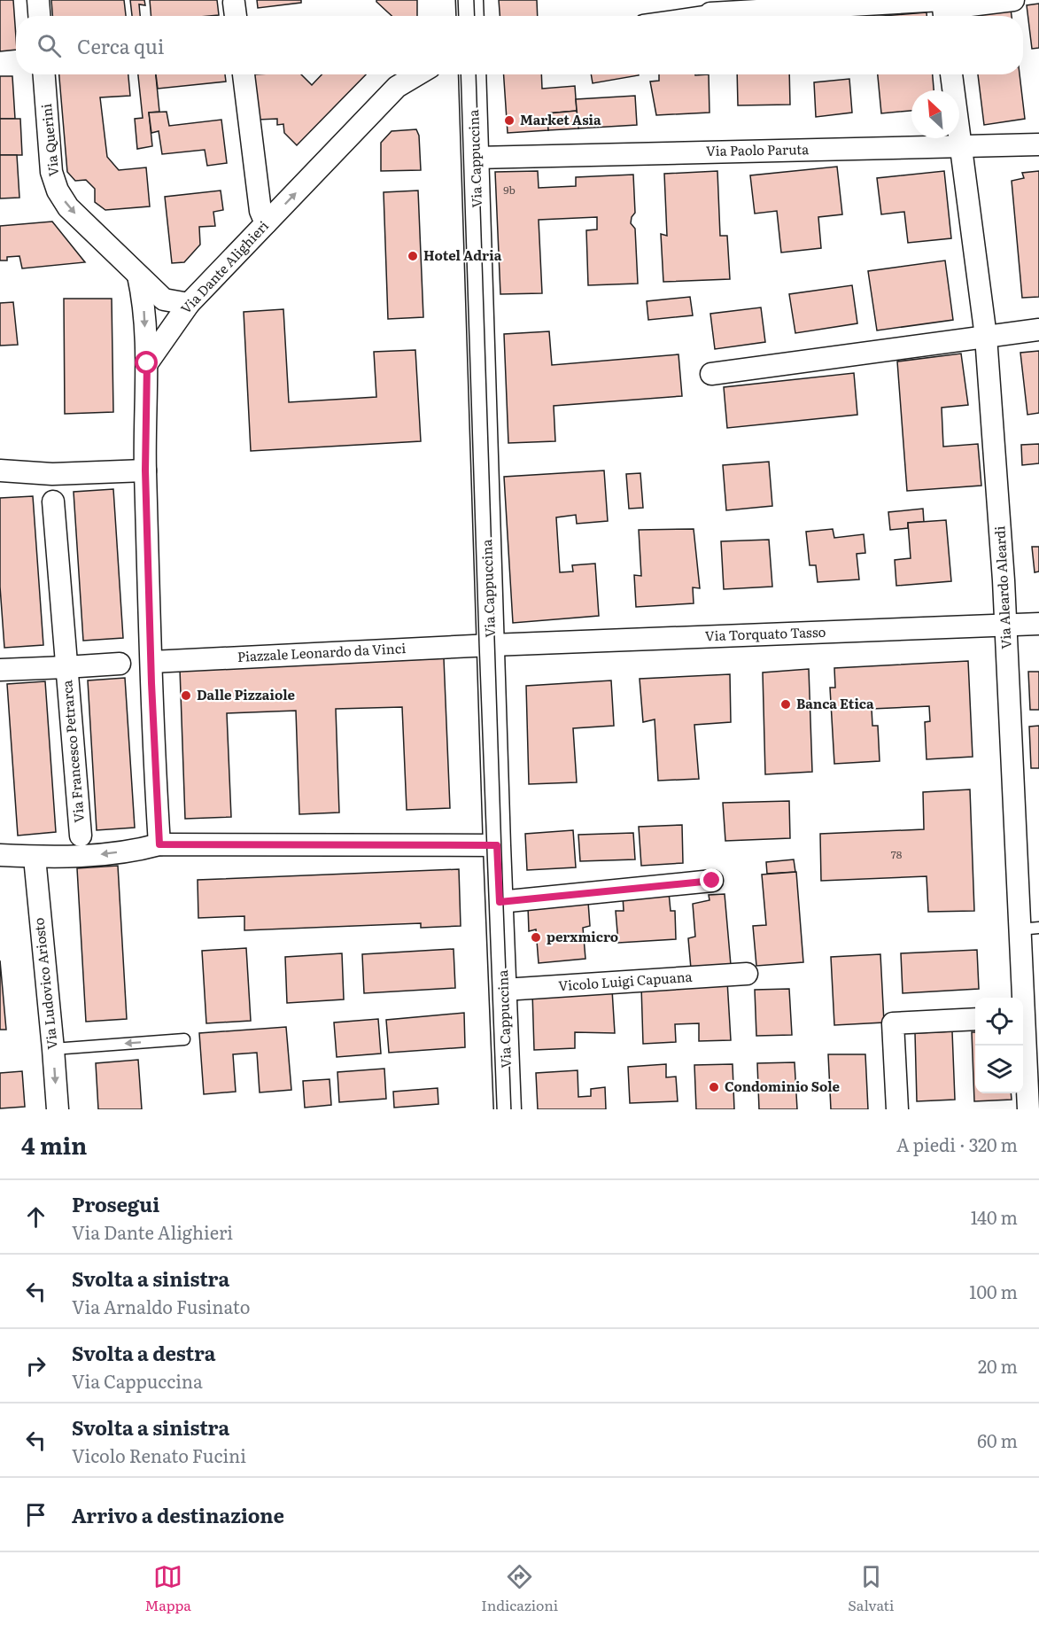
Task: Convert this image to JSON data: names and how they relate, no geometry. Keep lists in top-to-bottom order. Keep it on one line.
{"streets":{"street":["Via Querini","Via Paolo Paruta","Via Cappuccina","Via Dante Alighieri","Via Aleardo Aleardi","Via Torquato Tasso","Piazzale Leonardo da Vinci","Via Francesco Petrarca","Vicolo Luigi Capuana","Via Ludovico Ariosto"]},"crossings":[["Via Querini","Via Dante Alighieri"],["Via Paolo Paruta","Via Cappuccina"],["Via Paolo Paruta","Via Aleardo Aleardi"],["Via Cappuccina","Via Torquato Tasso"],["Via Cappuccina","Piazzale Leonardo da Vinci"],["Via Cappuccina","Vicolo Luigi Capuana"],["Via Aleardo Aleardi","Via Torquato Tasso"],["Via Torquato Tasso","Piazzale Leonardo da Vinci"]],"one_way":["Via Querini","Via Dante Alighieri"],"places":["Market Asia","Hotel Adria","Dalle Pizzaiole","Banca Etica","perxmicro","Condominio Sole"],"house_numbers":["9b","78"],"north":"top left","page":{"search":"Cerca qui","heading":["4 min","A piedi · 320 m"],"list":[["Prosegui","Via Dante Alighieri","140 m"],["Svolta a sinistra","Via Arnaldo Fusinato","100 m"],["Svolta a destra","Via Cappuccina","20 m"],["Svolta a sinistra","Vicolo Renato Fucini","60 m"],"Arrivo a destinazione"],"nav":["Mappa","Indicazioni","Salvati"]}}
